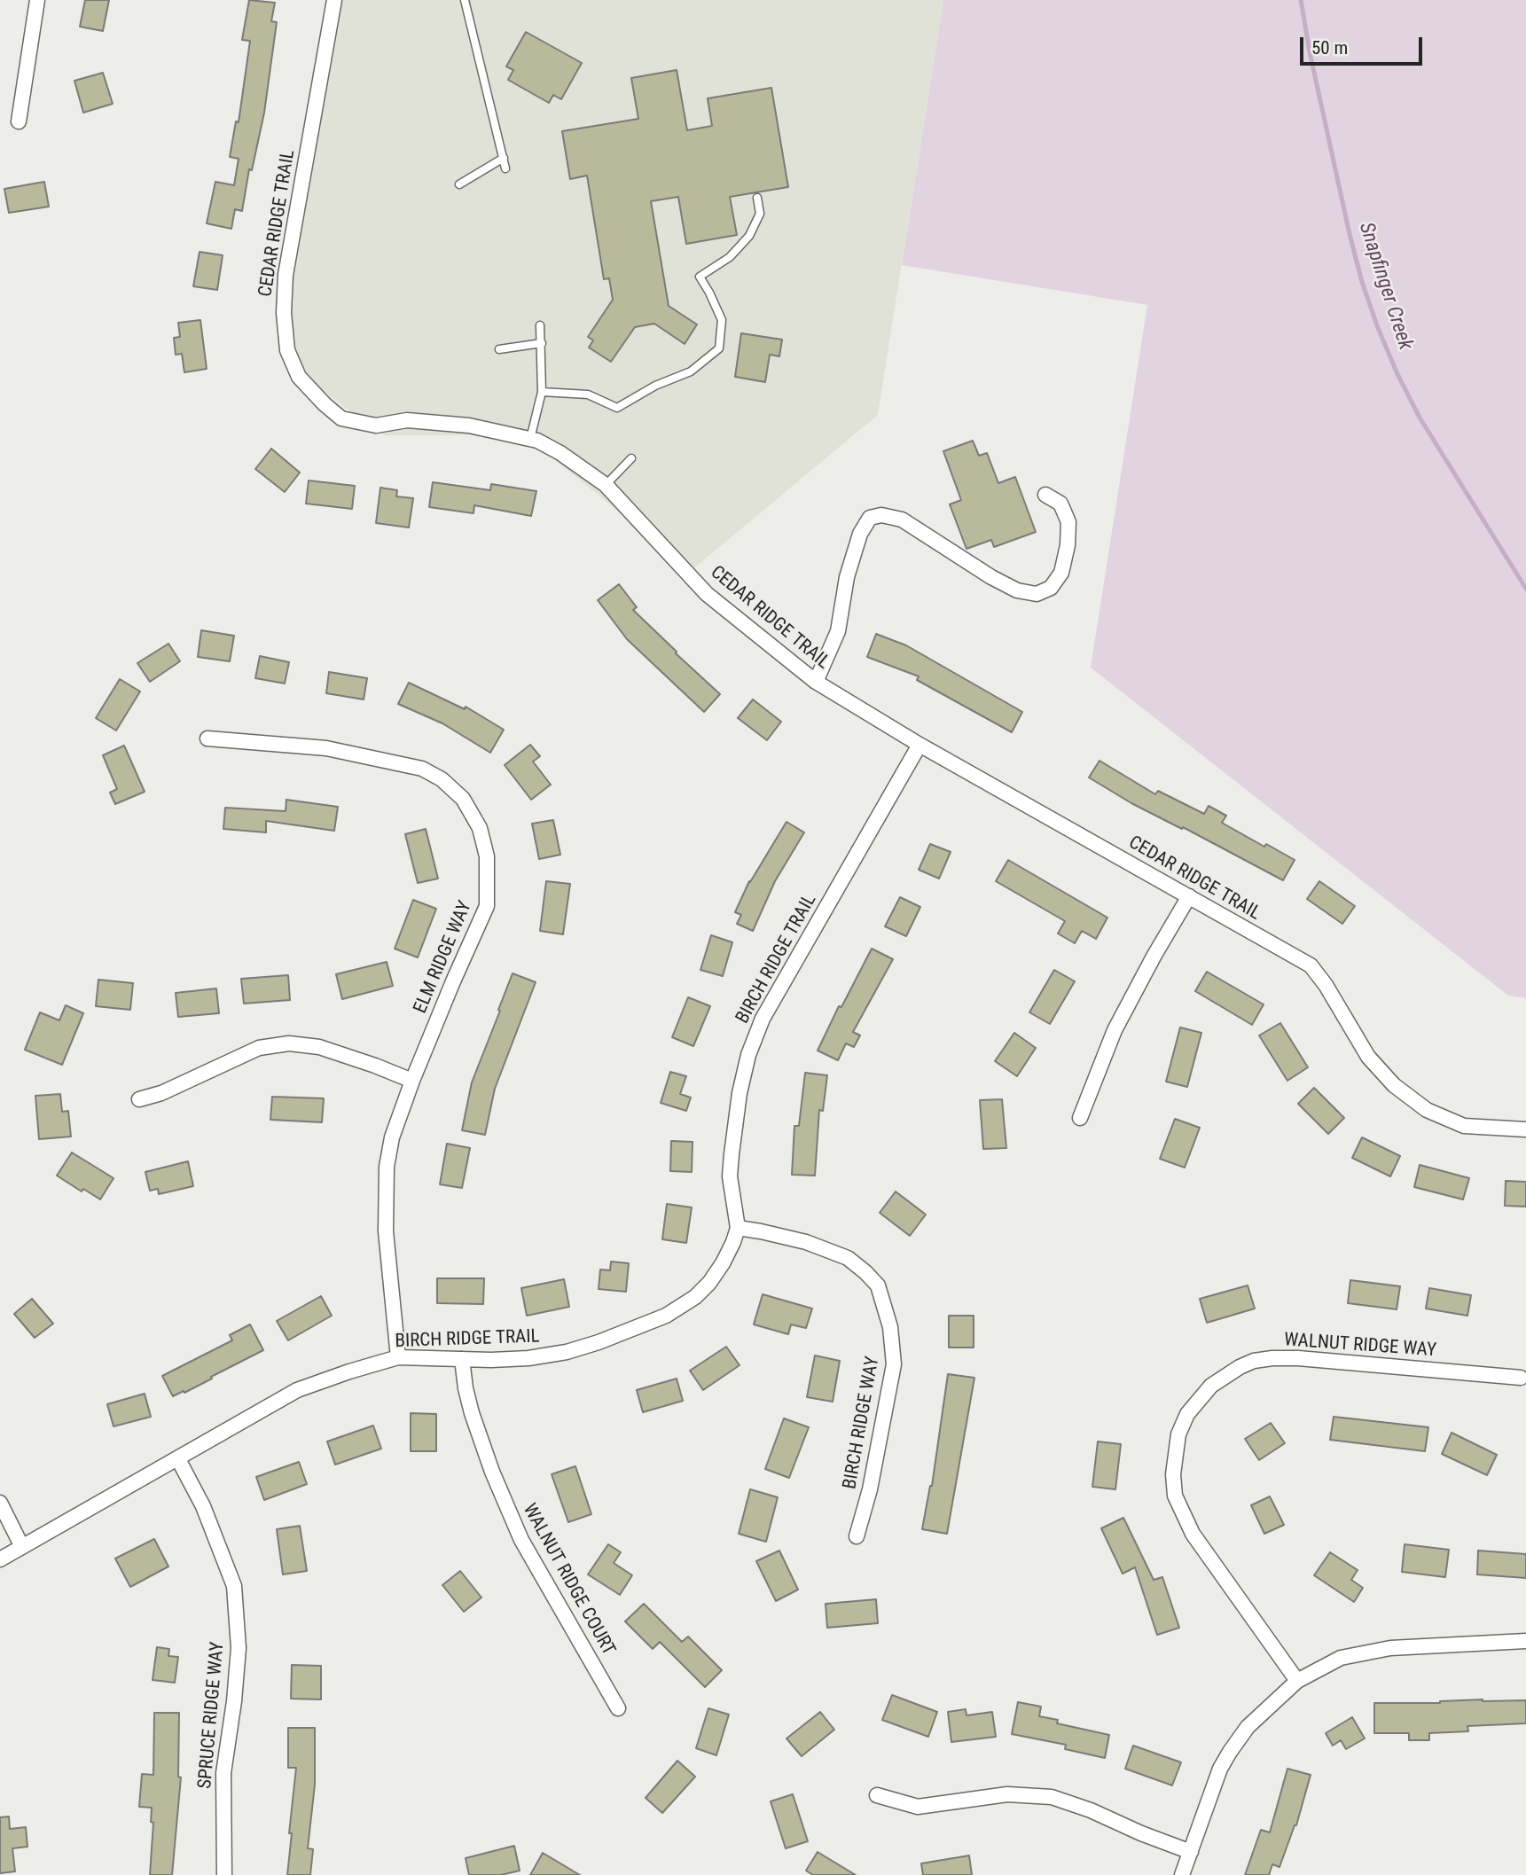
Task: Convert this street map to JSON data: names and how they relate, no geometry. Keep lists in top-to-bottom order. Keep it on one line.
{"streets":{"street":["CEDAR RIDGE TRAIL","ELM RIDGE WAY","BIRCH RIDGE TRAIL","WALNUT RIDGE WAY","BIRCH RIDGE WAY","WALNUT RIDGE COURT","SPRUCE RIDGE WAY"]},"crossings":[["CEDAR RIDGE TRAIL","BIRCH RIDGE TRAIL"],["ELM RIDGE WAY","BIRCH RIDGE TRAIL"],["BIRCH RIDGE TRAIL","BIRCH RIDGE WAY"],["BIRCH RIDGE TRAIL","WALNUT RIDGE COURT"],["BIRCH RIDGE TRAIL","SPRUCE RIDGE WAY"]],"water":["Snapfinger Creek"],"scale_bar":"50 m"}
